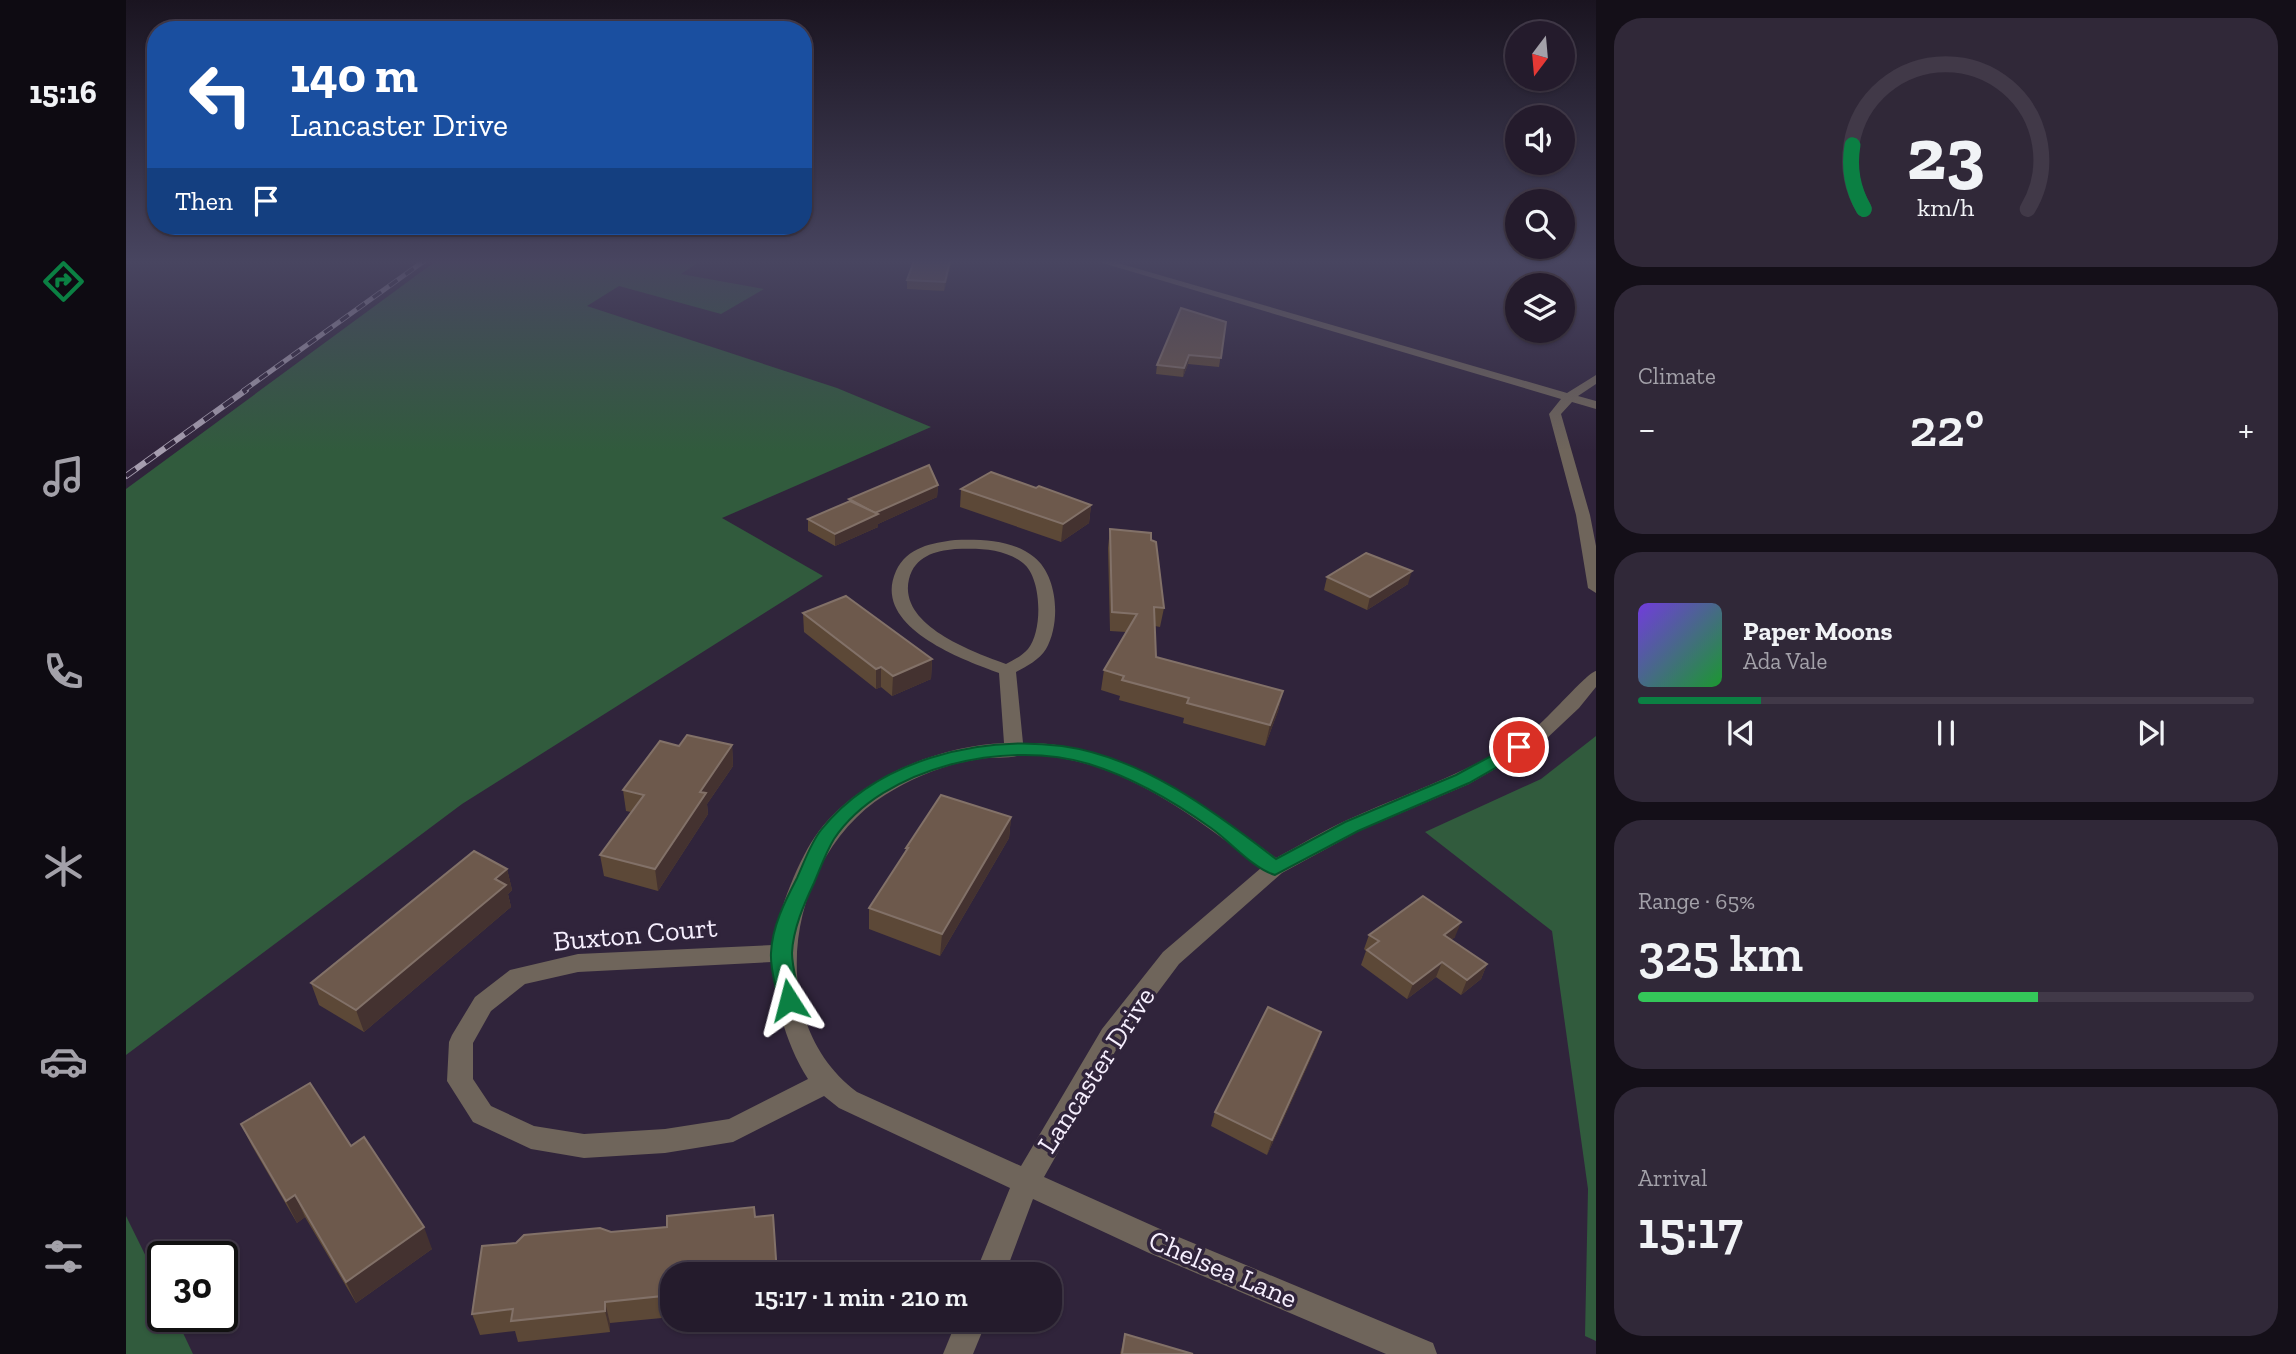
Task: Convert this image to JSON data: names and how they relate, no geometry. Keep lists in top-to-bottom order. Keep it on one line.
{"streets":{"street":["Buxton Court","Lancaster Drive","Chelsea Lane"]},"crossings":[["Buxton Court","Chelsea Lane"],["Lancaster Drive","Chelsea Lane"]],"north":"bottom","page":{"tabs":"15:16","turn":["140 m","Lancaster Drive"],"then":"Then","tile":["Climate",["Range · 65%","325 km"],["Arrival","15:17"]],"heat":["−","22°","+"],"song":["Paper Moons","Ada Vale"],"limit":"30","trip":"15:17 · 1 min · 210 m","gauge":["23","km/h"]}}
